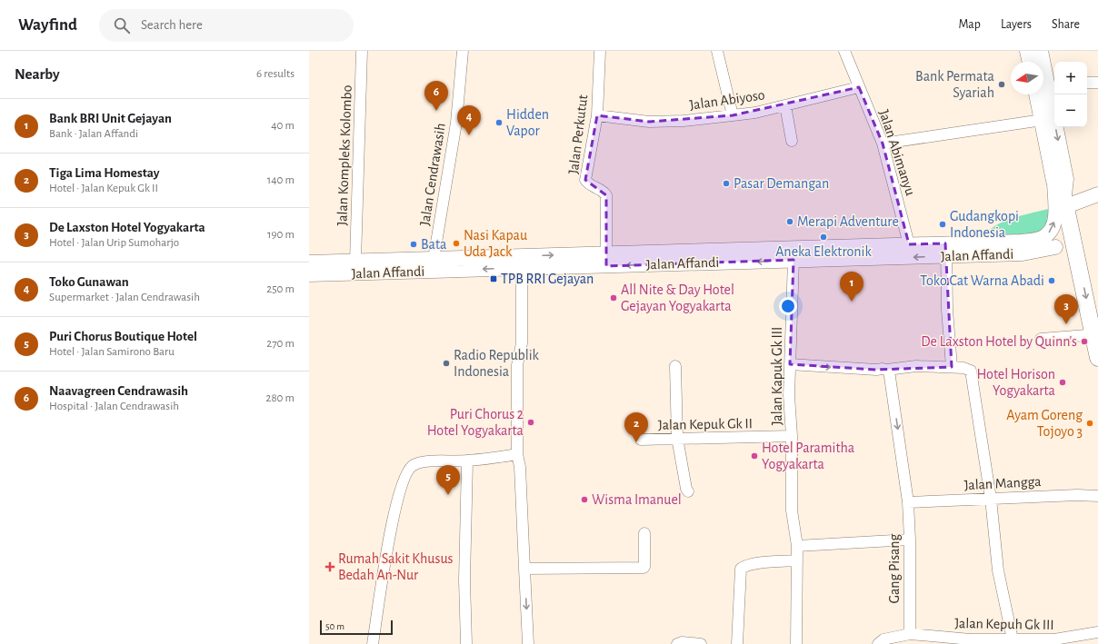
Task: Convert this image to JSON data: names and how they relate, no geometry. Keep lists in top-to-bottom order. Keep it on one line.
{"streets":{"main road":["Jalan Affandi"],"street":["Jalan Abiyoso","Jalan Perkutut","Jalan Abimanyu","Jalan Kompleks Kolombo","Jalan Cendrawasih","Jalan Kapuk Gk III","Jalan Kepuk Gk II","Jalan Mangga","Gang Pisang","Jalan Kepuh Gk III"]},"crossings":[["Jalan Abiyoso","Jalan Perkutut"],["Jalan Abiyoso","Jalan Abimanyu"],["Jalan Perkutut","Jalan Affandi"],["Jalan Abimanyu","Jalan Affandi"],["Jalan Kompleks Kolombo","Jalan Affandi"],["Jalan Cendrawasih","Jalan Affandi"],["Jalan Affandi","Jalan Kapuk Gk III"],["Jalan Kapuk Gk III","Jalan Kepuk Gk II"],["Jalan Mangga","Gang Pisang"],["Gang Pisang","Jalan Kepuh Gk III"]],"places":{"other":["Bank Permata Syariah","Hidden Vapor","Pasar Demangan","Merapi Adventure","Gudangkopi Indonesia","Aneka Elektronik","Nasi Kapau Uda Jack","Bata","Toko Cat Warna Abadi","All Nite & Day Hotel Gejayan Yogyakarta","De Laxston Hotel by Quinn's","Radio Republik Indonesia","Hotel Horison Yogyakarta","Puri Chorus 2 Hotel Yogyakarta","Ayam Goreng Tojoyo 3","Hotel Paramitha Yogyakarta","Wisma Imanuel"],"transit":["TPB RRI Gejayan"],"health":["Rumah Sakit Khusus Bedah An-Nur"]},"scale_bar":"50 m","north":"left","page":{"header":"Wayfind","search":"Search here","nav":["Map","Layers","Share"],"heading":["Nearby","6 results"],"map_buttons":["+","−"],"pins":["6","4","1","3","2","5"],"list":[{"mark":"1","name":"Bank BRI Unit Gejayan","note":"Bank · Jalan Affandi","value":"40 m"},{"mark":"2","name":"Tiga Lima Homestay","note":"Hotel · Jalan Kepuk Gk II","value":"140 m"},{"mark":"3","name":"De Laxston Hotel Yogyakarta","note":"Hotel · Jalan Urip Sumoharjo","value":"190 m"},{"mark":"4","name":"Toko Gunawan","note":"Supermarket · Jalan Cendrawasih","value":"250 m"},{"mark":"5","name":"Puri Chorus Boutique Hotel","note":"Hotel · Jalan Samirono Baru","value":"270 m"},{"mark":"6","name":"Naavagreen Cendrawasih","note":"Hospital · Jalan Cendrawasih","value":"280 m"}],"scale":"50 m"}}
